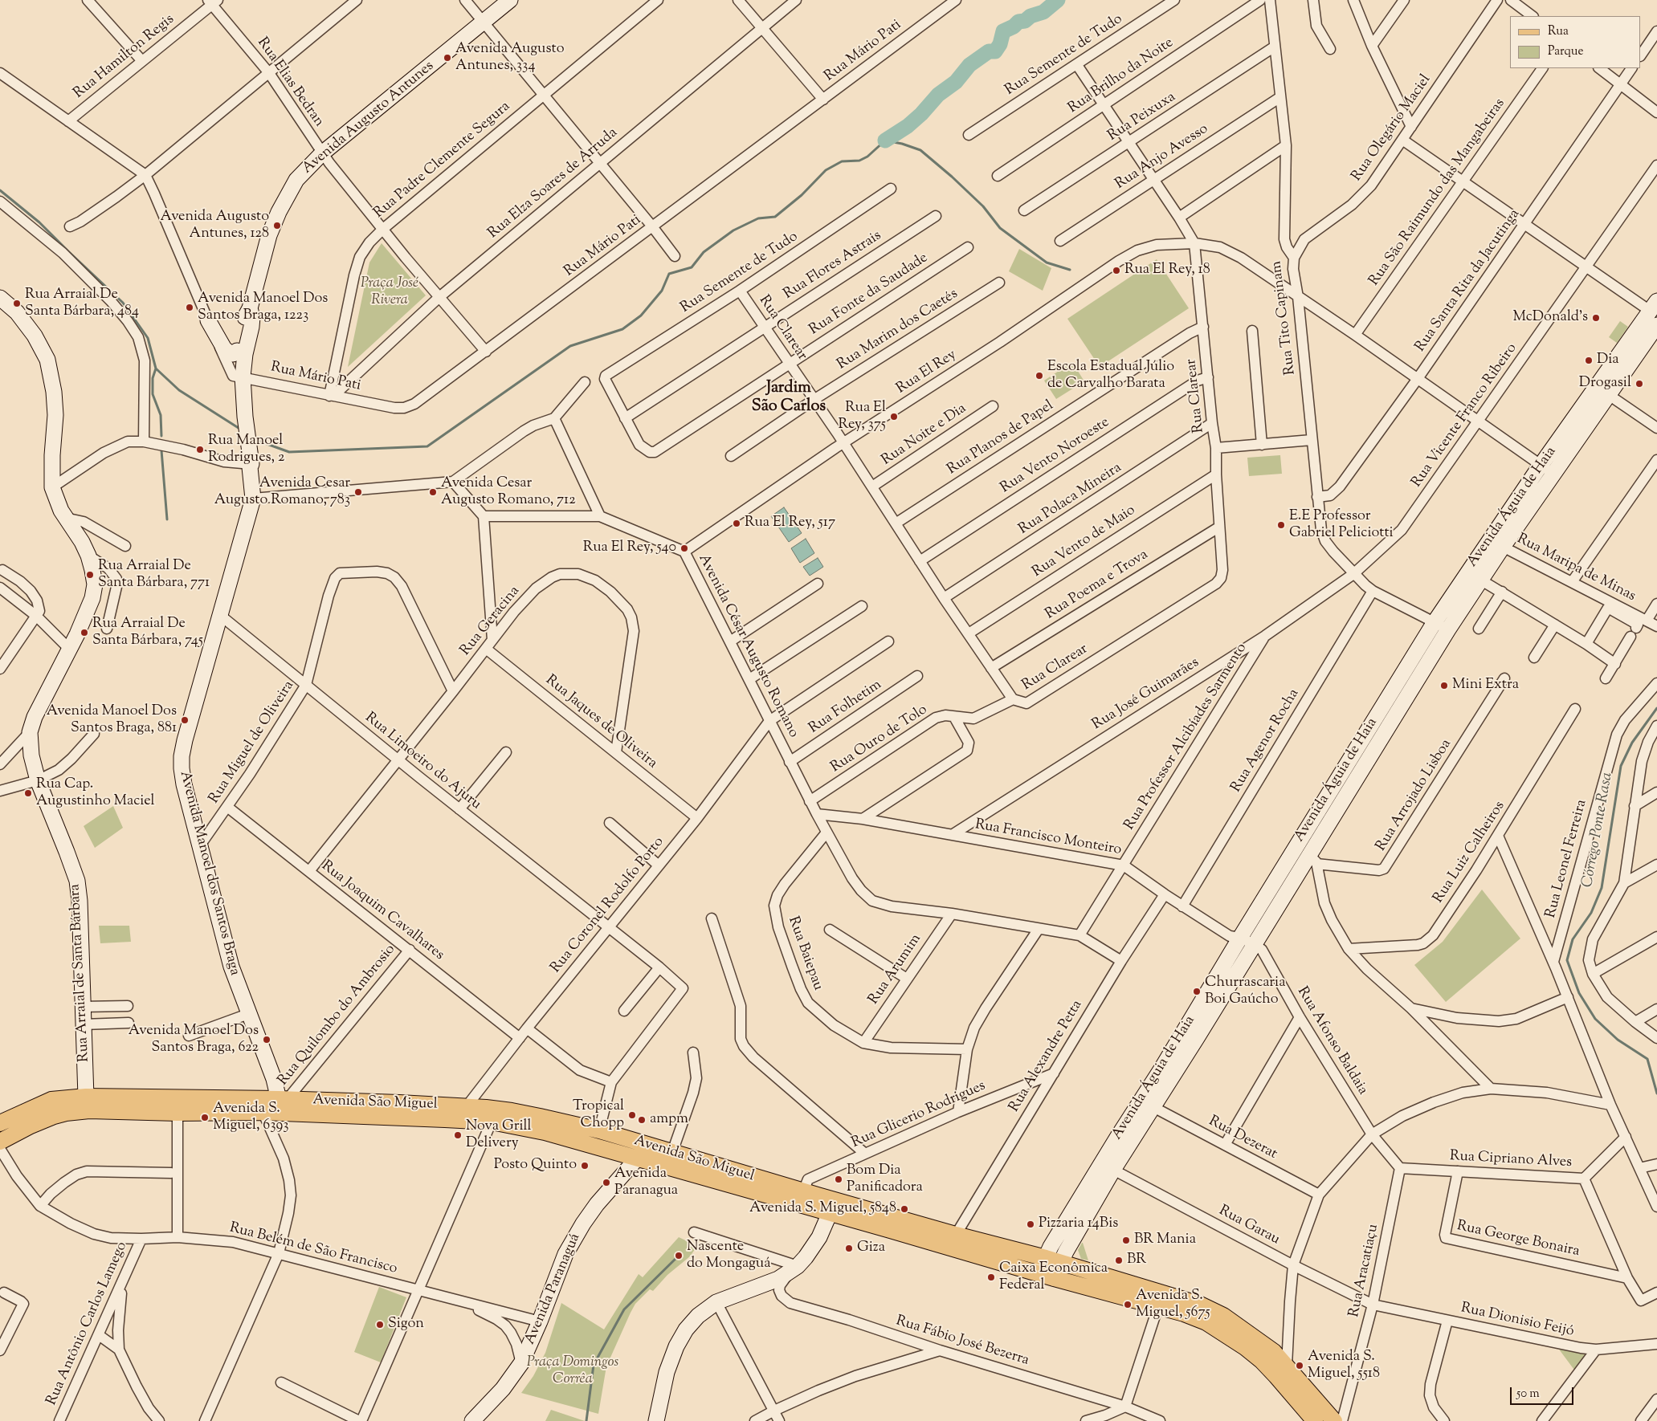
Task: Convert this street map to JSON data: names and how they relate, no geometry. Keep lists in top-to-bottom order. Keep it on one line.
{"streets":{"main road":["Avenida Augusto Antunes","Avenida Águia de Haia","Avenida Manoel dos Santos Braga","Rua Arraial de Santa Bárbara","Avenida São Miguel","Avenida Paranaguá"],"street":["Rua Mário Pati","Rua Semente de Tudo","Rua Hamilton Regis","Rua Brilho da Noite","Rua Elias Bedran","Rua Peixuxa","Rua Olegário Maciel","Rua Anjo Avesso","Rua Padre Clemente Segura","Rua Elza Soares de Arruda","Rua São Raimundo das Mangabeiras","Rua Flores Astrais","Rua Santa Rita da Jacutinga","Rua Fonte da Saudade","Rua Tito Capinam","Rua Clarear","Rua Marim dos Caetés","Rua El Rey","Rua Vicente Franco Ribeiro","Rua Noite e Dia","Rua Planos de Papel","Rua Vento Noroeste","Rua Polaca Mineira","Rua Vento de Maio","Rua Maripa de Minas","Rua Poema e Trova","Rua Geracina","Avenida César Augusto Romano","Rua José Guimarães","Rua Folhetim","Rua Jaques de Oliveira","Rua Professor Alcibíades Sarmento","Rua Ouro de Tolo","Rua Agenor Rocha","Rua Miguel de Oliveira","Rua Limoeiro do Ajuru","Rua Arrojado Lisboa","Rua Francisco Monteiro","Rua Luiz Calheiros","Rua Leonel Ferreira","Rua Coronel Rodolfo Porto","Rua Joaquim Cavalhares","Rua Baiepau","Rua Arumim","Rua Quilombo do Ambrosio","Rua Afonso Baldaia","Rua Alexandre Petta","Rua Glicerio Rodrigues","Rua Dezerat","Rua Cipriano Alves","Rua Garau","Rua George Bonaira","Rua Belém de São Francisco","Rua Aracatiaçu","Rua Dionisio Feijó","Rua Antônio Carlos Lamego","Rua Fábio José Bezerra"]},"crossings":[["Rua Mário Pati","Rua Elias Bedran"],["Rua Mário Pati","Avenida Augusto Antunes"],["Rua Mário Pati","Rua Padre Clemente Segura"],["Rua Mário Pati","Rua Elza Soares de Arruda"],["Rua Semente de Tudo","Rua Flores Astrais"],["Rua Semente de Tudo","Rua Fonte da Saudade"],["Rua Semente de Tudo","Rua Clarear"],["Rua Hamilton Regis","Rua Elias Bedran"],["Rua Elias Bedran","Avenida Augusto Antunes"],["Rua Elias Bedran","Rua Padre Clemente Segura"],["Rua Elias Bedran","Rua Elza Soares de Arruda"],["Rua Peixuxa","Rua Tito Capinam"],["Avenida Augusto Antunes","Avenida Manoel dos Santos Braga"],["Rua Olegário Maciel","Rua Tito Capinam"],["Rua Anjo Avesso","Rua Tito Capinam"],["Rua Padre Clemente Segura","Rua Elza Soares de Arruda"],["Rua São Raimundo das Mangabeiras","Rua El Rey"],["Rua Flores Astrais","Rua Fonte da Saudade"],["Rua Flores Astrais","Rua Clarear"],["Rua Santa Rita da Jacutinga","Rua Tito Capinam"],["Rua Santa Rita da Jacutinga","Rua El Rey"],["Rua Fonte da Saudade","Rua Clarear"],["Rua Tito Capinam","Rua El Rey"],["Rua Tito Capinam","Rua Vicente Franco Ribeiro"],["Rua Tito Capinam","Avenida Águia de Haia"],["Rua Tito Capinam","Rua José Guimarães"],["Rua Tito Capinam","Rua Agenor Rocha"],["Rua Clarear","Rua Marim dos Caetés"],["Rua Clarear","Rua El Rey"],["Rua Clarear","Rua Noite e Dia"],["Rua Clarear","Rua Planos de Papel"],["Rua Clarear","Rua Vento Noroeste"],["Rua Clarear","Rua Polaca Mineira"],["Rua Clarear","Rua Vento de Maio"],["Rua Clarear","Rua Poema e Trova"],["Rua Clarear","Rua Ouro de Tolo"],["Rua El Rey","Rua Vicente Franco Ribeiro"],["Rua El Rey","Avenida Águia de Haia"],["Rua El Rey","Avenida César Augusto Romano"],["Rua Vicente Franco Ribeiro","Rua José Guimarães"],["Avenida Águia de Haia","Rua Maripa de Minas"],["Avenida Águia de Haia","Rua Arrojado Lisboa"],["Avenida Águia de Haia","Rua Francisco Monteiro"],["Avenida Águia de Haia","Rua Afonso Baldaia"],["Avenida Águia de Haia","Avenida São Miguel"],["Avenida Águia de Haia","Rua Dezerat"],["Avenida Águia de Haia","Rua Garau"],["Rua Geracina","Rua Jaques de Oliveira"],["Rua Geracina","Rua Miguel de Oliveira"],["Rua Geracina","Rua Limoeiro do Ajuru"],["Rua Geracina","Rua Joaquim Cavalhares"],["Avenida César Augusto Romano","Rua Folhetim"],["Avenida César Augusto Romano","Rua Professor Alcibíades Sarmento"],["Avenida César Augusto Romano","Rua Ouro de Tolo"],["Avenida César Augusto Romano","Rua Francisco Monteiro"],["Avenida César Augusto Romano","Rua Coronel Rodolfo Porto"],["Avenida César Augusto Romano","Rua Baiepau"],["Avenida César Augusto Romano","Rua Arumim"],["Avenida César Augusto Romano","Rua Alexandre Petta"],["Rua José Guimarães","Rua Professor Alcibíades Sarmento"],["Rua José Guimarães","Rua Francisco Monteiro"],["Rua Jaques de Oliveira","Rua Coronel Rodolfo Porto"],["Rua Professor Alcibíades Sarmento","Rua Francisco Monteiro"],["Rua Agenor Rocha","Rua Francisco Monteiro"],["Rua Miguel de Oliveira","Rua Limoeiro do Ajuru"],["Rua Miguel de Oliveira","Avenida Manoel dos Santos Braga"],["Rua Miguel de Oliveira","Rua Joaquim Cavalhares"],["Rua Limoeiro do Ajuru","Avenida Manoel dos Santos Braga"],["Rua Limoeiro do Ajuru","Rua Coronel Rodolfo Porto"],["Rua Francisco Monteiro","Rua Afonso Baldaia"],["Rua Francisco Monteiro","Rua Alexandre Petta"],["Avenida Manoel dos Santos Braga","Rua Quilombo do Ambrosio"],["Avenida Manoel dos Santos Braga","Avenida São Miguel"],["Rua Coronel Rodolfo Porto","Rua Joaquim Cavalhares"],["Rua Coronel Rodolfo Porto","Avenida São Miguel"],["Rua Joaquim Cavalhares","Rua Quilombo do Ambrosio"],["Rua Baiepau","Rua Arumim"],["Rua Arraial de Santa Bárbara","Avenida São Miguel"],["Rua Quilombo do Ambrosio","Avenida São Miguel"],["Rua Alexandre Petta","Avenida São Miguel"],["Rua Alexandre Petta","Rua Glicerio Rodrigues"],["Avenida São Miguel","Rua Glicerio Rodrigues"],["Avenida São Miguel","Avenida Paranaguá"],["Rua Cipriano Alves","Rua George Bonaira"],["Rua Cipriano Alves","Rua Aracatiaçu"],["Rua Garau","Rua Aracatiaçu"],["Rua Garau","Rua Dionisio Feijó"],["Rua Belém de São Francisco","Avenida Paranaguá"],["Rua Belém de São Francisco","Rua Antônio Carlos Lamego"],["Rua Aracatiaçu","Rua Dionisio Feijó"]],"districts":["Jardim São Carlos"],"water":["Córrego Ponte Rasa"],"parks":["Praça José Rivera","Praça Domingos Corrêa"],"places":["Avenida Augusto Antunes, 334","Avenida Augusto Antunes, 128","Rua El Rey, 18","Rua Arraial De Santa Bárbara, 484","Avenida Manoel Dos Santos Braga, 1223","McDonald's","Dia","Escola Estadual Júlio de Carvalho Barata","Drogasil","Rua El Rey, 375","Rua Manoel Rodrigues, 2","Avenida Cesar Augusto Romano, 783","Avenida Cesar Augusto Romano, 712","Rua El Rey, 517","E.E Professor Gabriel Peliciotti","Rua El Rey, 540","Rua Arraial De Santa Bárbara, 771","Rua Arraial De Santa Bárbara, 745","Mini Extra","Avenida Manoel Dos Santos Braga, 881","Rua Cap. Augustinho Maciel","Churrascaria Boi Gaúcho","Avenida Manoel Dos Santos Braga, 622","Tropical Chopp","Avenida S. Miguel, 6393","ampm","Nova Grill Delivery","Posto Quinto","Bom Dia Panificadora","Avenida Paranagua","Avenida S. Miguel, 5848","Pizzaria 14Bis","BR Mania","Giza","Nascente do Mongaguá","BR","Caixa Econômica Federal","Avenida S. Miguel, 5675","Sigon","Avenida S. Miguel, 5518"],"legend":["Rua","Parque"],"scale_bar":"50 m"}
